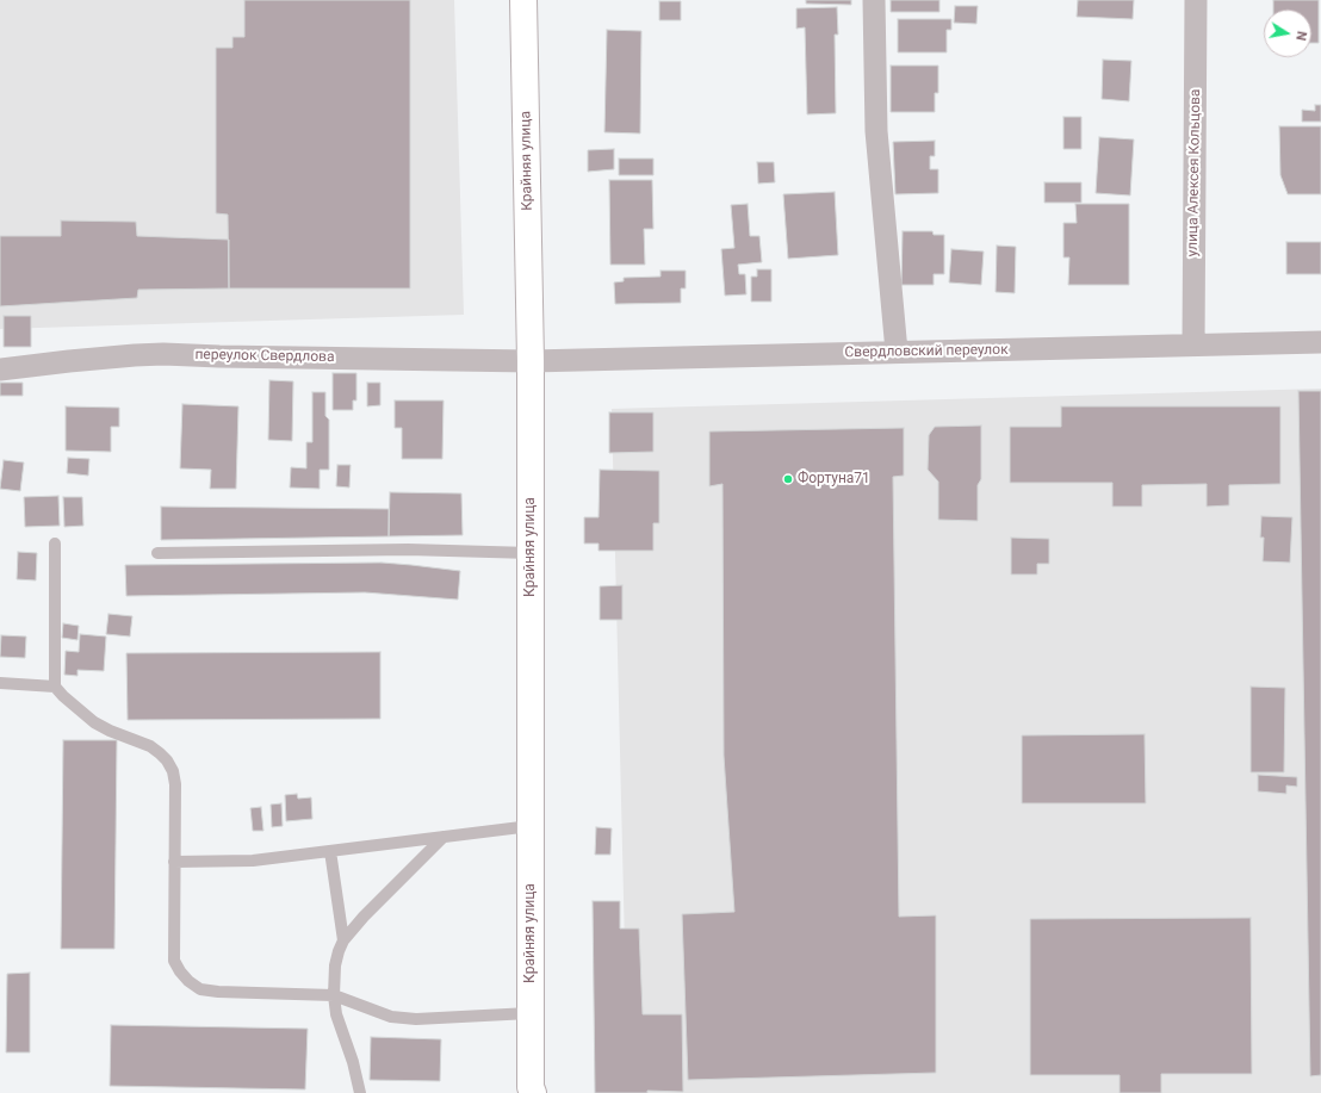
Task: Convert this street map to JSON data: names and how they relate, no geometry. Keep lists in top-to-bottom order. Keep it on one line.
{"streets":{"main road":["Крайняя улица"],"street":["улица Алексея Кольцова","Свердловский переулок","переулок Свердлова"]},"crossings":[["Крайняя улица","Свердловский переулок"],["Крайняя улица","переулок Свердлова"],["улица Алексея Кольцова","Свердловский переулок"],["Свердловский переулок","переулок Свердлова"]],"places":["Фортуна71"],"north":"right"}
